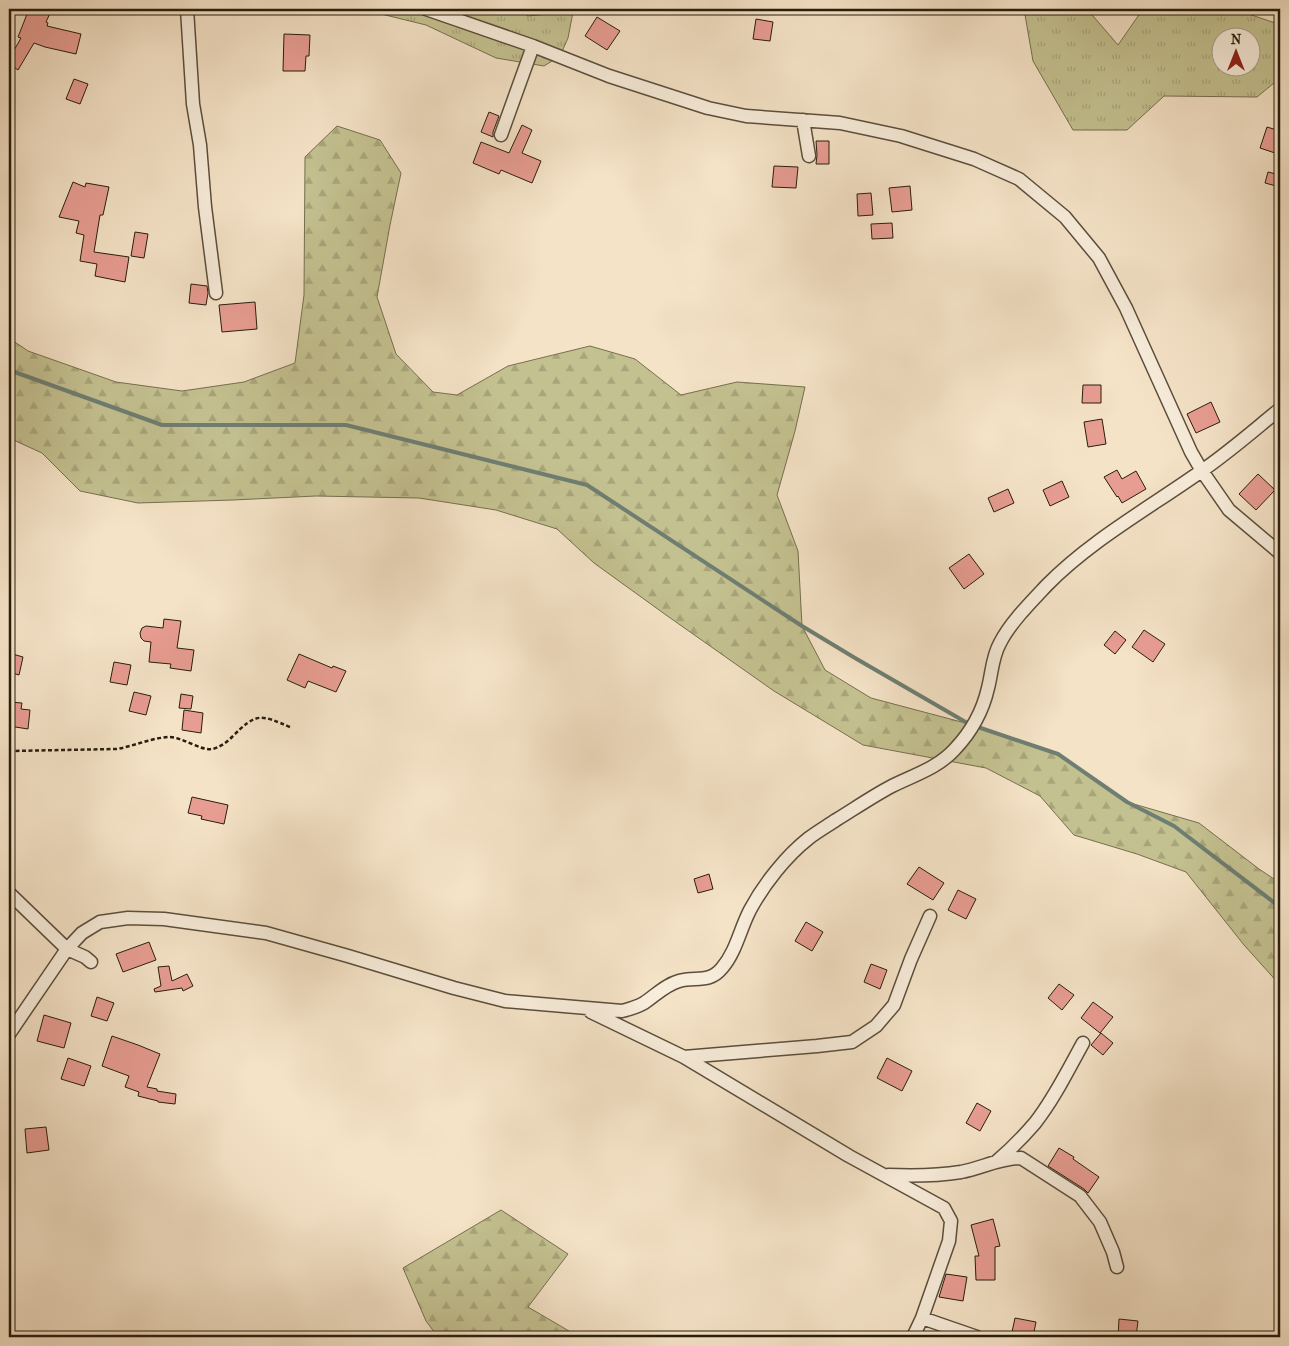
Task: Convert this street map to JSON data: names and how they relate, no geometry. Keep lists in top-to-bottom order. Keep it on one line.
{"north":"top"}
